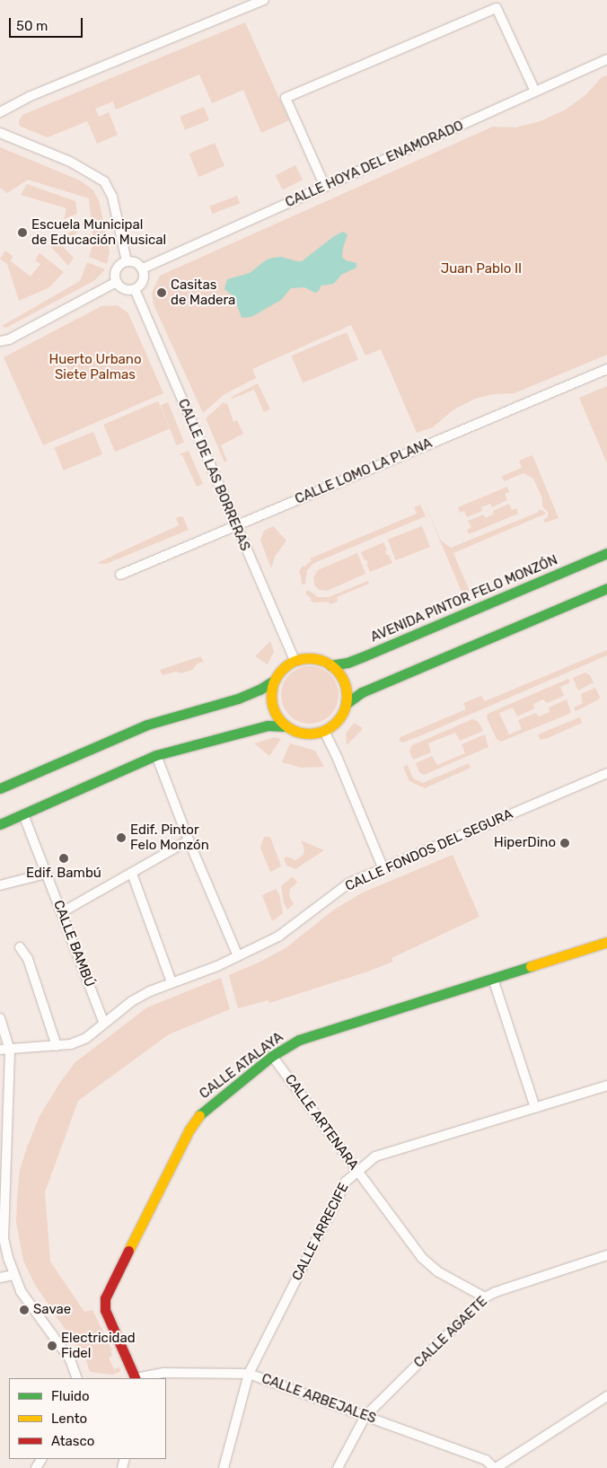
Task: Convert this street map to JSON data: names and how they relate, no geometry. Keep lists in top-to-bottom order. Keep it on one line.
{"streets":{"street":["CALLE HOYA DEL ENAMORADO","CALLE LOMO LA PLANA","CALLE DE LAS BORRERAS","AVENIDA PINTOR FELO MONZÓN","CALLE FONDOS DEL SEGURA","CALLE BAMBÚ","CALLE ATALAYA","CALLE ARTENARA","CALLE ARRECIFE","CALLE AGAETE","CALLE ARBEJALES"]},"crossings":[["CALLE HOYA DEL ENAMORADO","CALLE DE LAS BORRERAS"],["CALLE LOMO LA PLANA","CALLE DE LAS BORRERAS"],["CALLE DE LAS BORRERAS","AVENIDA PINTOR FELO MONZÓN"],["CALLE FONDOS DEL SEGURA","CALLE BAMBÚ"],["CALLE ATALAYA","CALLE ARTENARA"],["CALLE ARTENARA","CALLE ARRECIFE"],["CALLE ARTENARA","CALLE AGAETE"],["CALLE ARRECIFE","CALLE ARBEJALES"],["CALLE AGAETE","CALLE ARBEJALES"]],"parks":["Juan Pablo II","Huerto Urbano Siete Palmas"],"places":["Escuela Municipal de Educación Musical","Casitas de Madera","Edif. Pintor Felo Monzón","HiperDino","Edif. Bambú","Savae","Electricidad Fidel"],"legend":["Fluido","Lento","Atasco"],"scale_bar":"50 m"}
